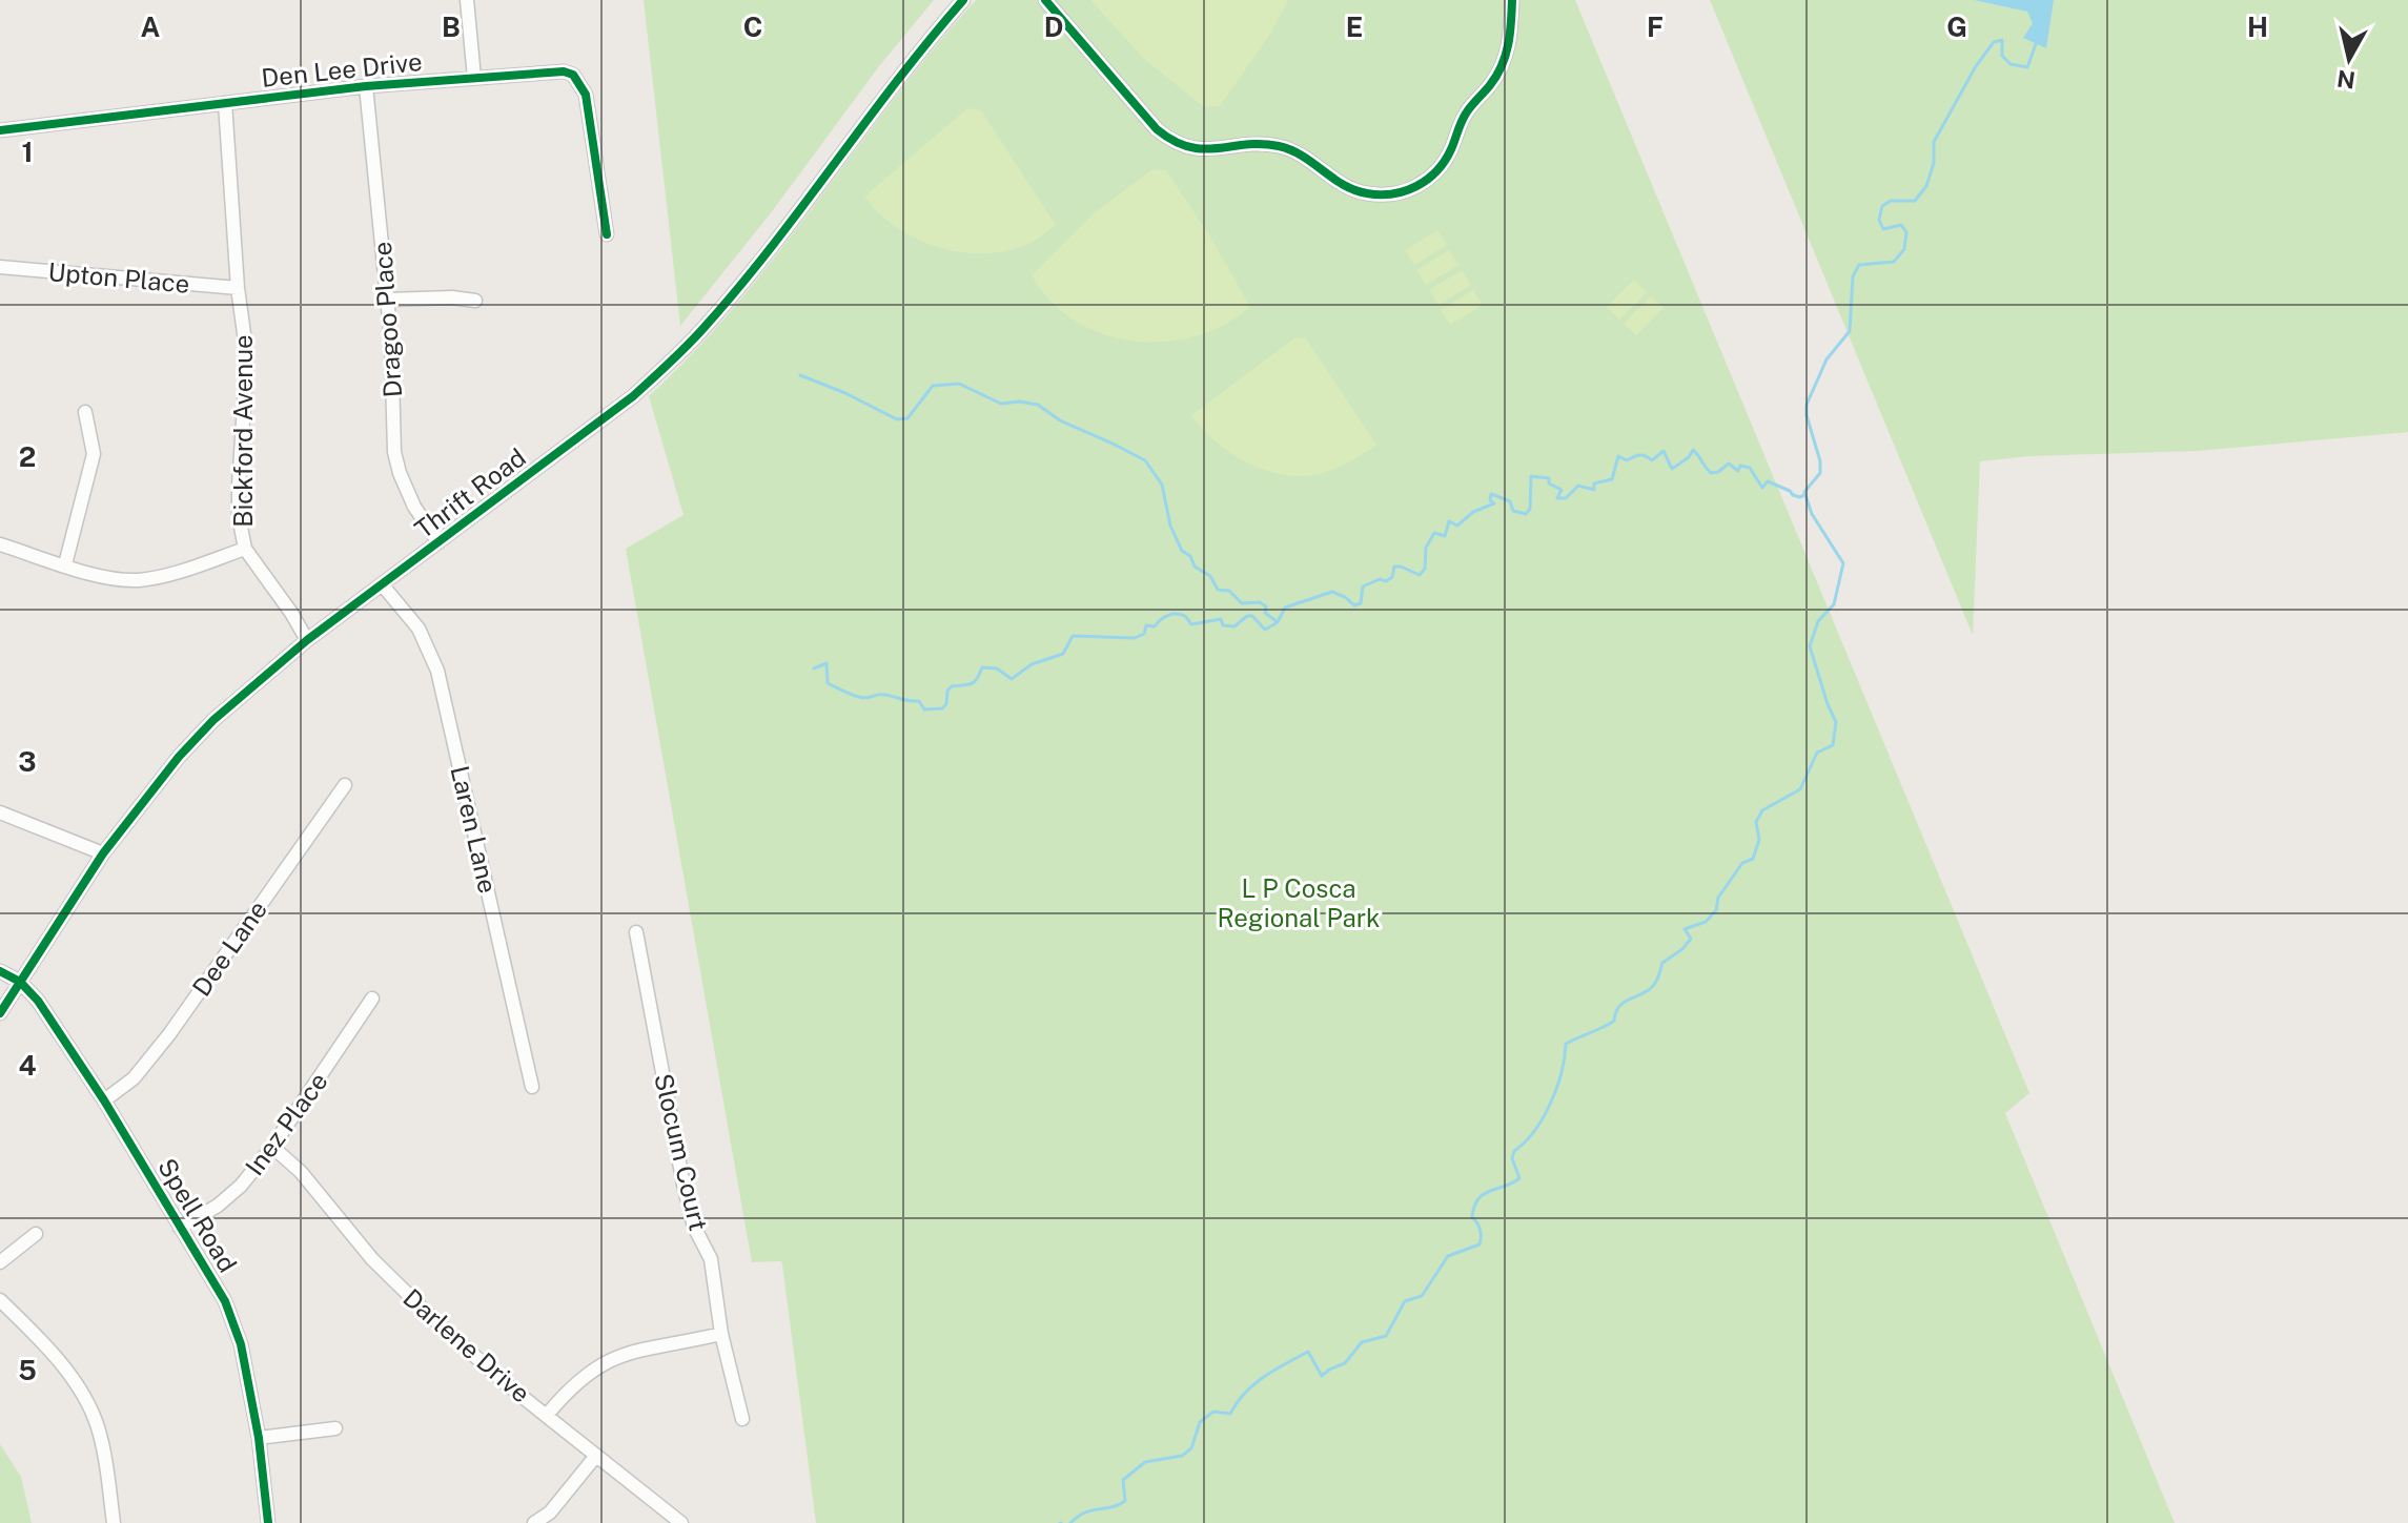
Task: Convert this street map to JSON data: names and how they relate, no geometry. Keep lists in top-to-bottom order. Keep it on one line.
{"streets":{"street":["Den Lee Drive","Upton Place","Dragoo Place","Bickford Avenue","Thrift Road","Laren Lane","Dee Lane","Inez Place","Slocum Court","Spell Road","Darlene Drive"]},"crossings":[["Den Lee Drive","Dragoo Place"],["Den Lee Drive","Bickford Avenue"],["Upton Place","Bickford Avenue"],["Dragoo Place","Thrift Road"],["Bickford Avenue","Thrift Road"],["Thrift Road","Laren Lane"],["Thrift Road","Spell Road"],["Dee Lane","Spell Road"],["Inez Place","Spell Road"],["Inez Place","Darlene Drive"]],"parks":["L P Cosca Regional Park"],"north":"bottom","grid":{"columns":["A","B","C","D","E","F","G","H"],"rows":["1","2","3","4","5"]}}
